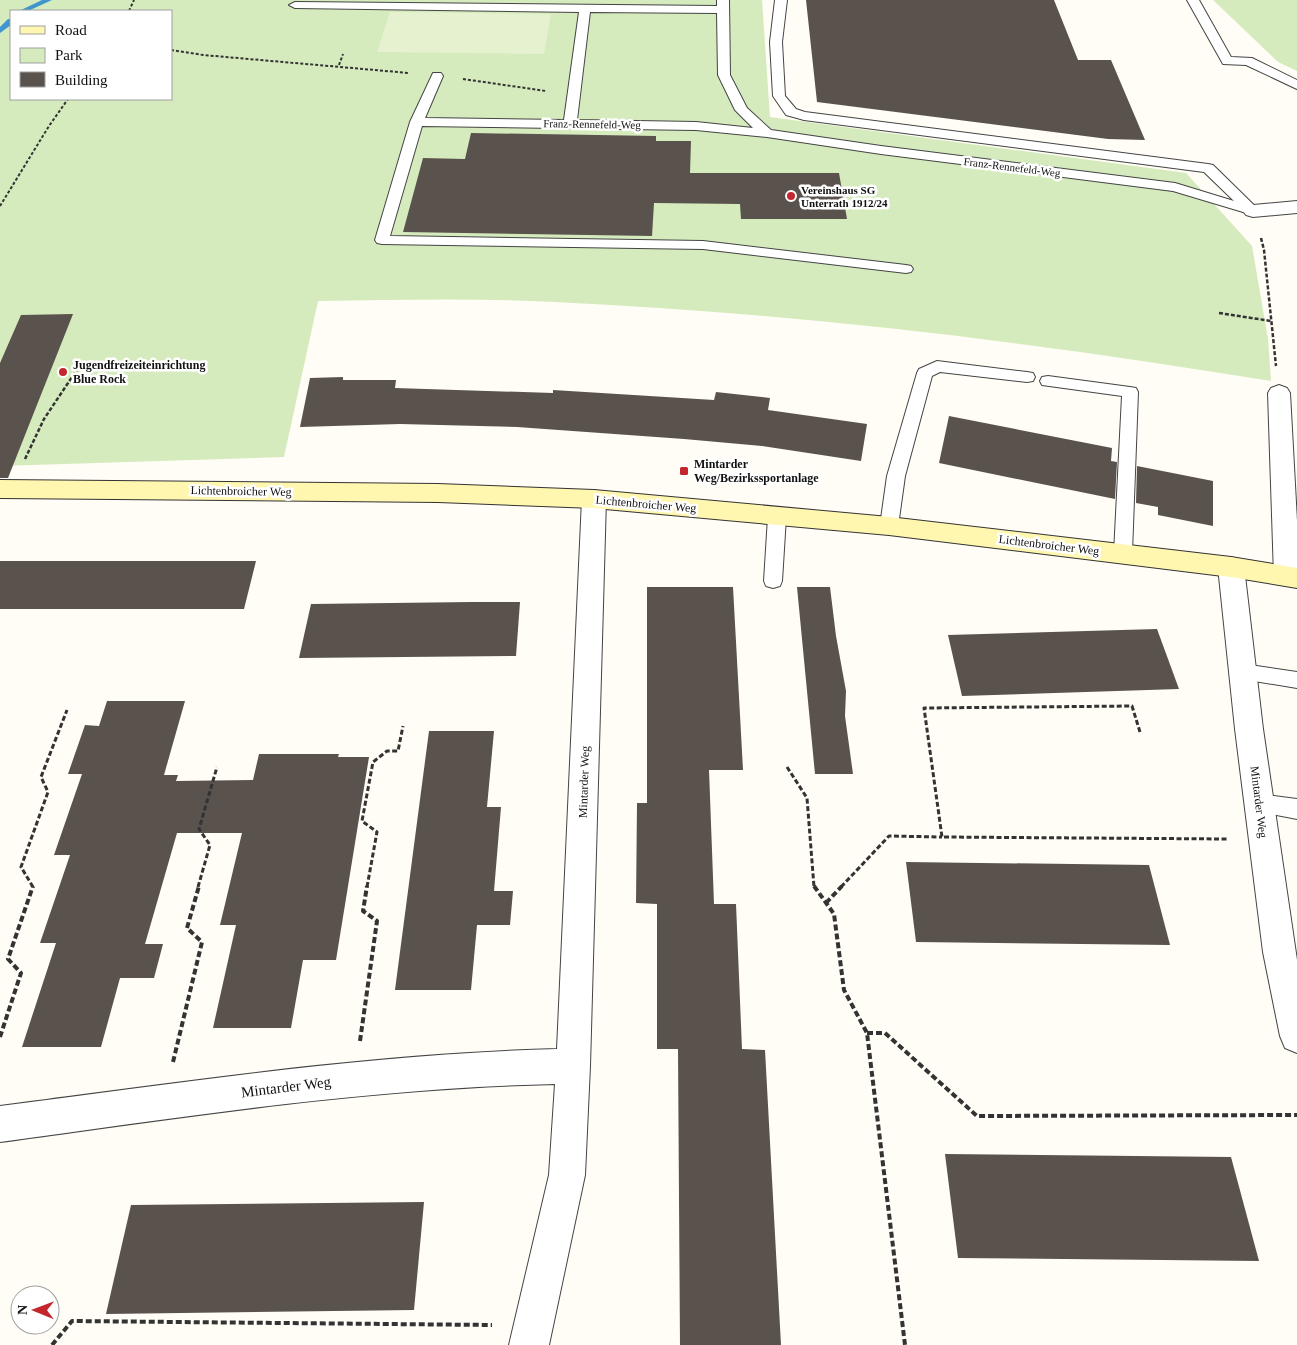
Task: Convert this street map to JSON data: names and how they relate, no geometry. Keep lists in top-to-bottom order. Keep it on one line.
{"streets":{"street":["Franz-Rennefeld-Weg","Lichtenbroicher Weg","Mintarder Weg"]},"crossings":[["Lichtenbroicher Weg","Mintarder Weg"]],"places":{"other":["Vereinshaus SG Unterrath 1912/24","Jugendfreizeiteinrichtung Blue Rock"],"transit":["Mintarder Weg/Bezirkssportanlage"]},"legend":["Road","Park","Building"],"north":"left"}
